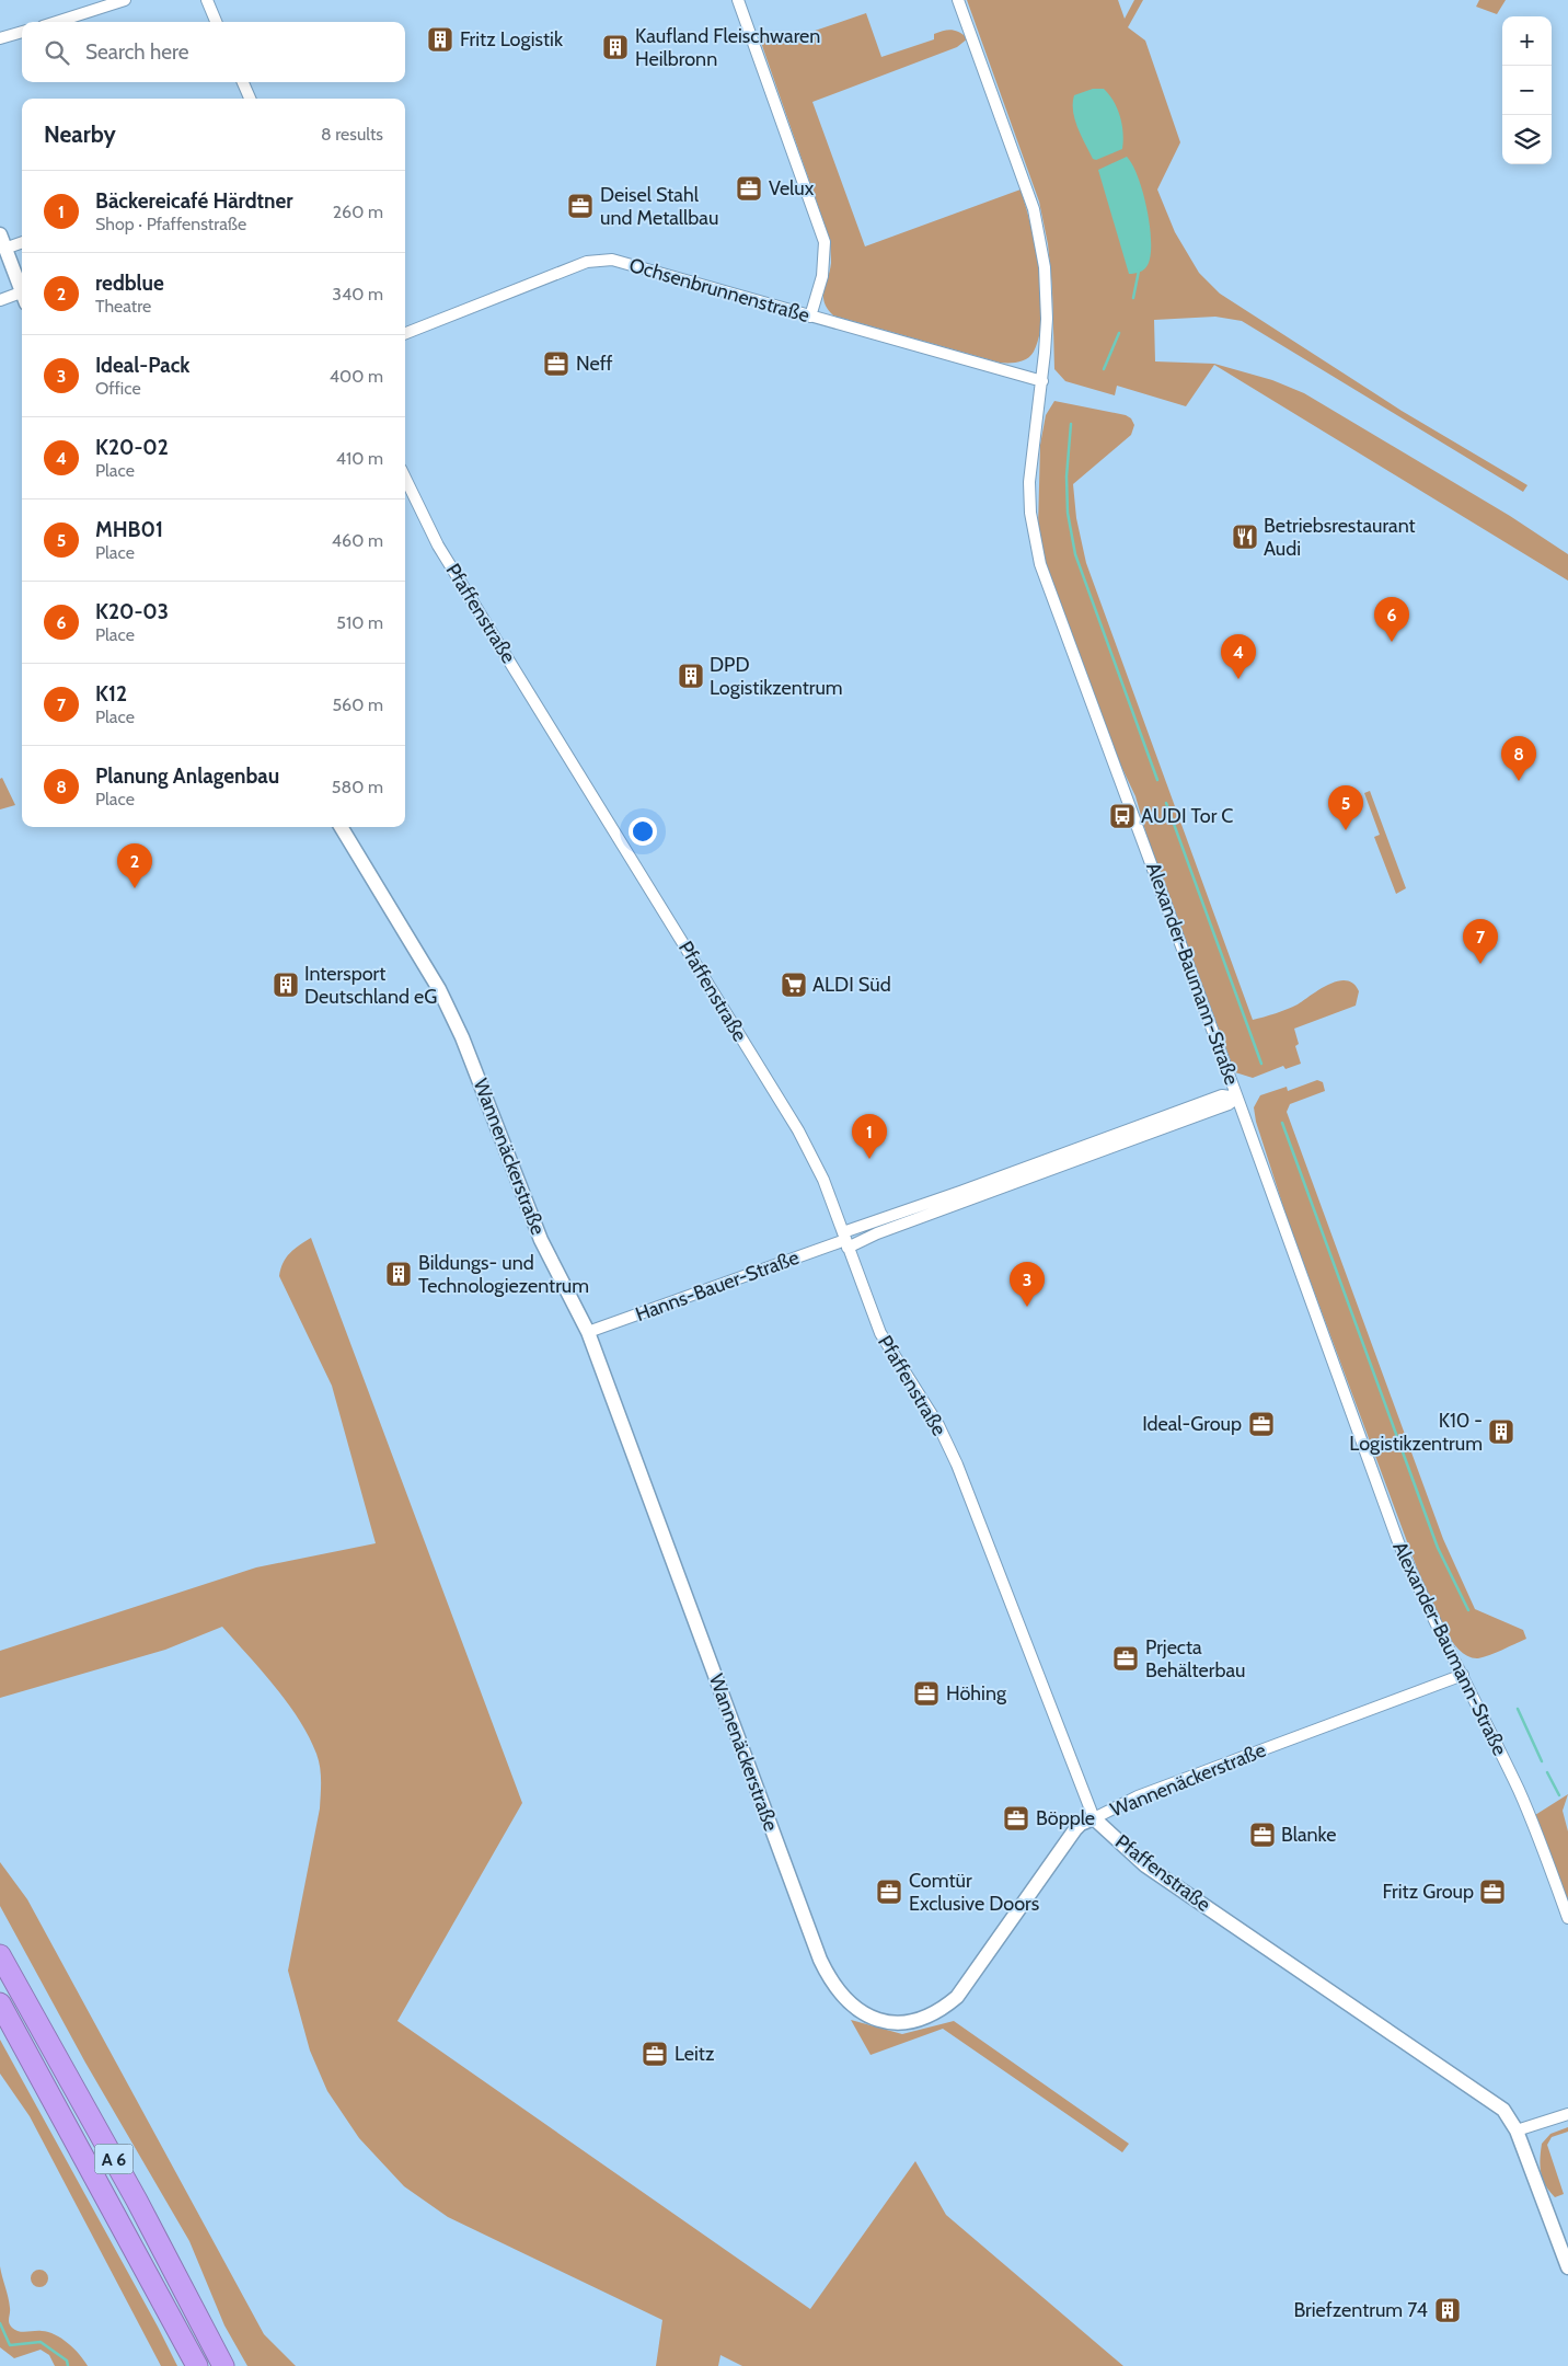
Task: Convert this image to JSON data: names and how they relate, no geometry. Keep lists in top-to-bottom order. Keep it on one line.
{"streets":{"highway":["A 6"],"street":["Ochsenbrunnenstraße","Pfaffenstraße","Alexander-Baumann-Straße","Wannenäckerstraße","Hanns-Bauer-Straße"]},"crossings":[["Ochsenbrunnenstraße","Alexander-Baumann-Straße"],["Pfaffenstraße","Wannenäckerstraße"],["Pfaffenstraße","Hanns-Bauer-Straße"],["Alexander-Baumann-Straße","Wannenäckerstraße"],["Alexander-Baumann-Straße","Hanns-Bauer-Straße"],["Wannenäckerstraße","Hanns-Bauer-Straße"]],"places":{"building":["Fritz Logistik","Kaufland Fleischwaren Heilbronn","DPD Logistikzentrum","Intersport Deutschland eG","Bildungs- und Technologiezentrum","K10 - Logistikzentrum","Briefzentrum 74"],"office":["Velux","Deisel Stahl und Metallbau","Neff","Ideal-Group","Prjecta Behälterbau","Höhing","Böpple","Blanke","Comtür Exclusive Doors","Fritz Group","Leitz"],"restaurant":["Betriebsrestaurant Audi"],"bus stop":["AUDI Tor C"],"supermarket":["ALDI Süd"]},"page":{"map_buttons":["+","−"],"search":"Search here","heading":["Nearby","8 results"],"list":[{"mark":"1","name":"Bäckereicafé Härdtner","note":"Shop · Pfaffenstraße","value":"260 m"},{"mark":"2","name":"redblue","note":"Theatre","value":"340 m"},{"mark":"3","name":"Ideal-Pack","note":"Office","value":"400 m"},{"mark":"4","name":"K20-02","note":"Place","value":"410 m"},{"mark":"5","name":"MHB01","note":"Place","value":"460 m"},{"mark":"6","name":"K20-03","note":"Place","value":"510 m"},{"mark":"7","name":"K12","note":"Place","value":"560 m"},{"mark":"8","name":"Planung Anlagenbau","note":"Place","value":"580 m"}],"pins":["6","4","8","5","2","7","1","3"]}}
